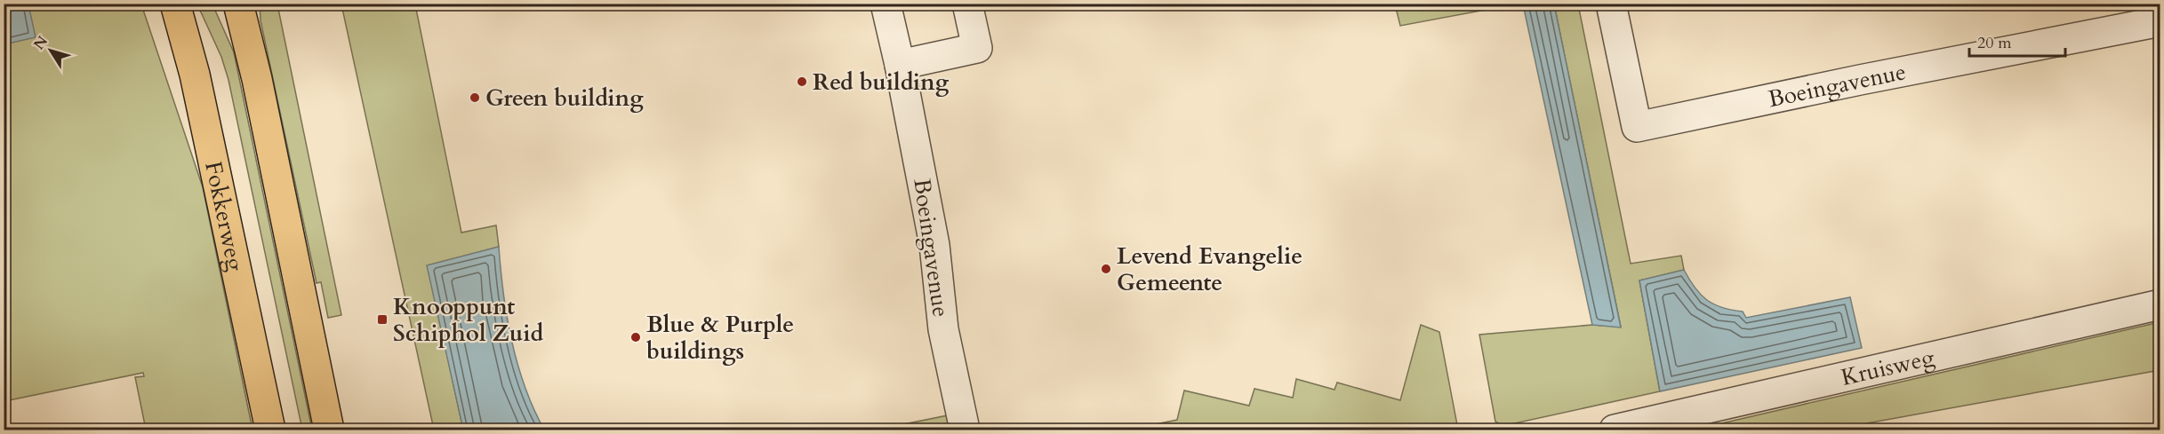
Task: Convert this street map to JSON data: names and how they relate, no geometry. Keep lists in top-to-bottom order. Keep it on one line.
{"streets":{"main road":["Fokkerweg"],"street":["Boeingavenue","Kruisweg"]},"places":{"other":["Red building","Green building","Levend Evangelie Gemeente","Blue & Purple buildings"],"transit":["Knooppunt Schiphol Zuid"]},"scale_bar":"20 m","north":"top left"}
